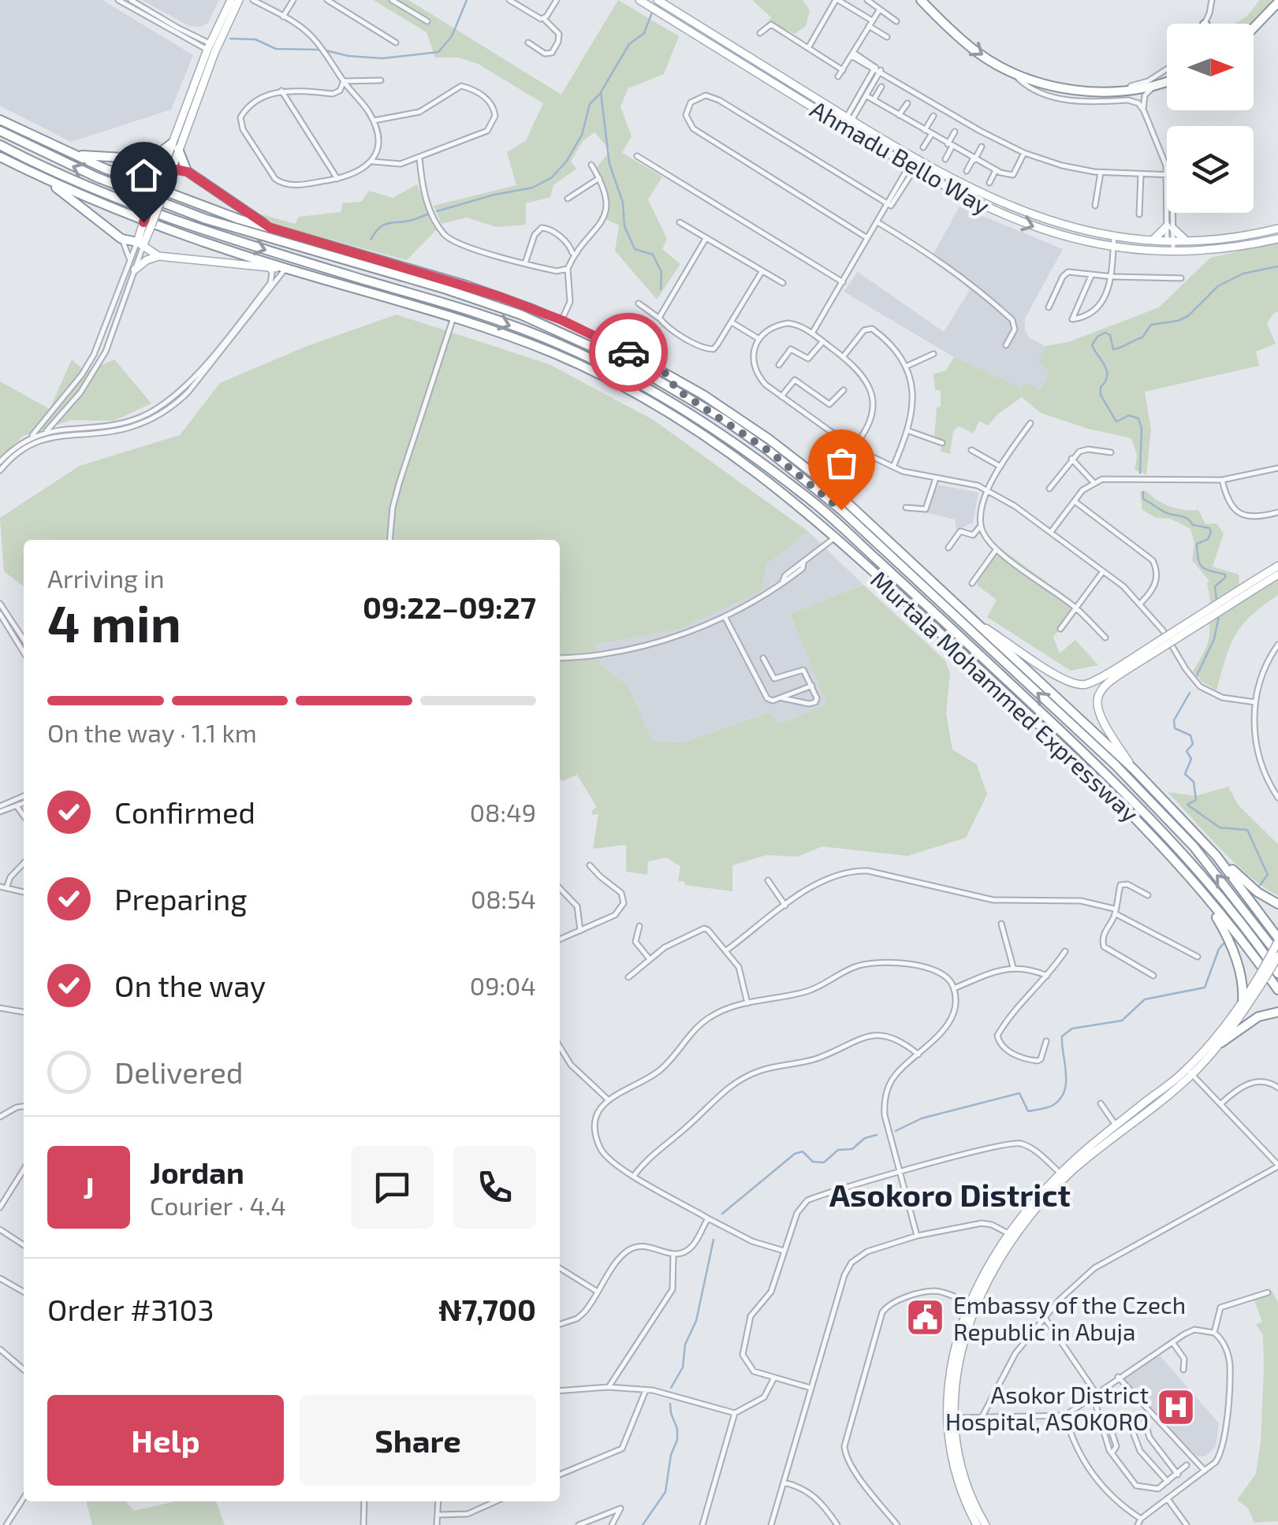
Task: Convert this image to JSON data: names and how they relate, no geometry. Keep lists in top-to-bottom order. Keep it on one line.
{"streets":{"highway":["Murtala Mohammed Expressway"],"main road":["Ahmadu Bello Way"]},"districts":["Asokoro District"],"places":{"public building":["Embassy of the Czech Republic in Abuja"],"hospital":["Asokor District Hospital, ASOKORO"]},"north":"right","page":{"heading":["4 min","Arriving in","09:22–09:27"],"panel":["Jordan","Courier · 4.4","Order #3103","₦7,700"],"bar":"On the way · 1.1 km","list":[["Confirmed","08:49"],["Preparing","08:54"],["On the way","09:04"],"Delivered"],"round":"J","buttons":["Help","Share"]}}
